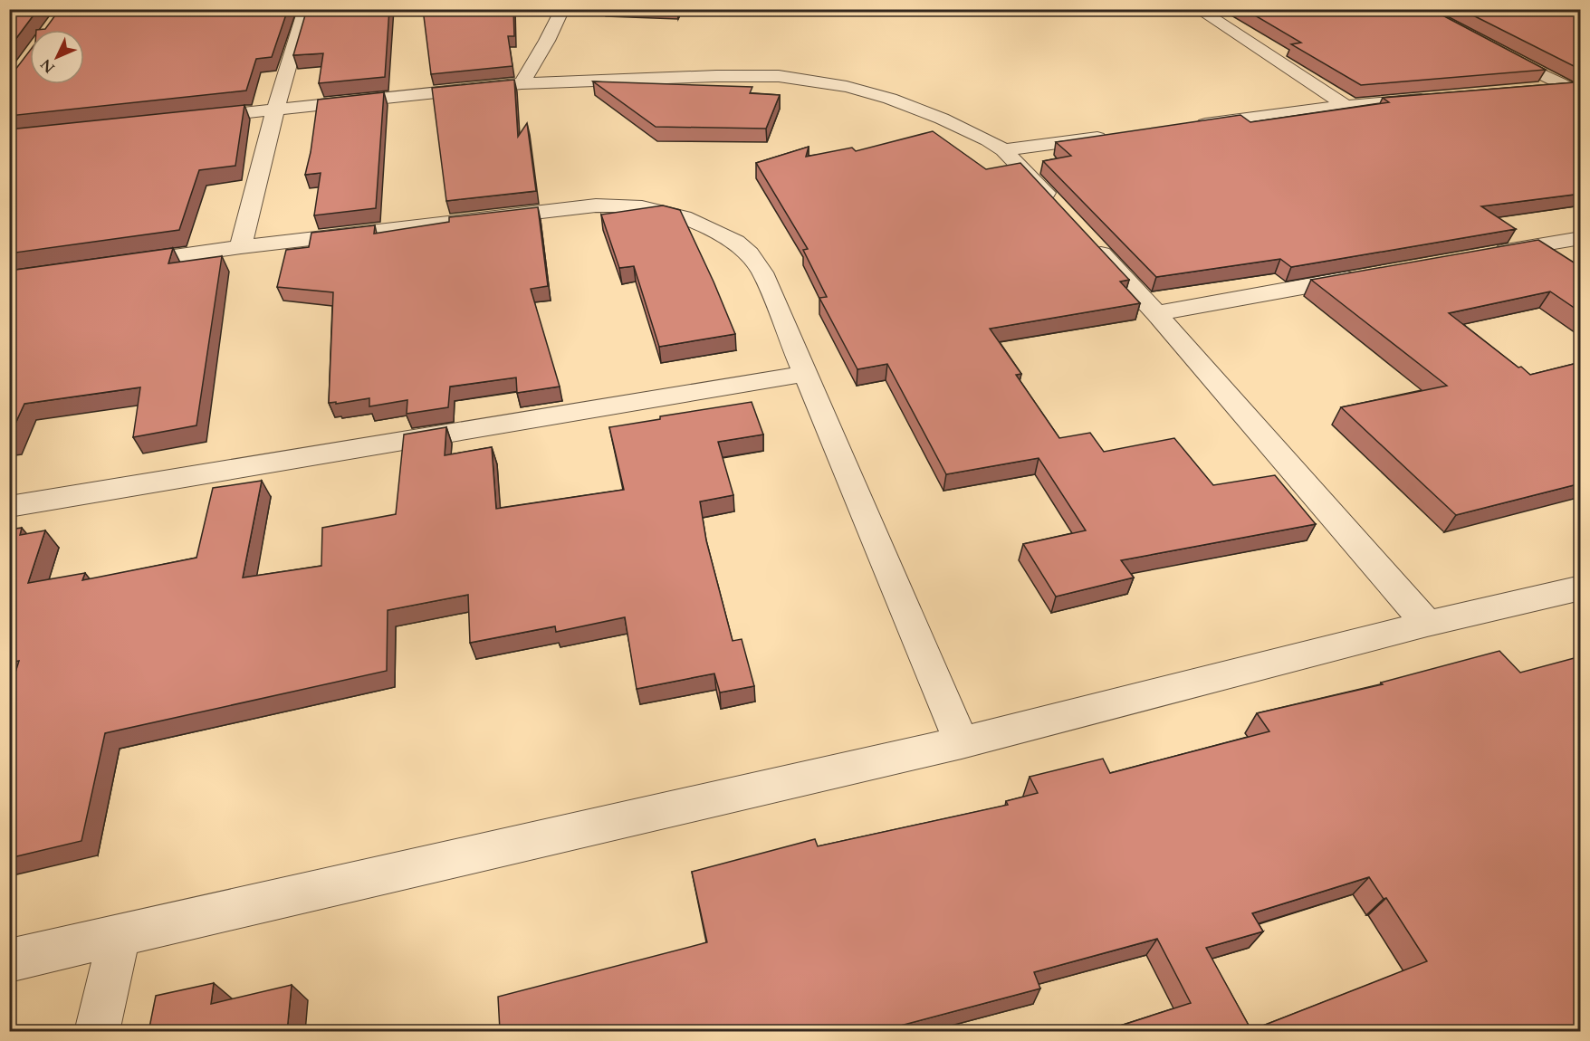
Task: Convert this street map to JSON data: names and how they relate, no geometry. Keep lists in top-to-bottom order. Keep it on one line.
{"north":"bottom left"}
